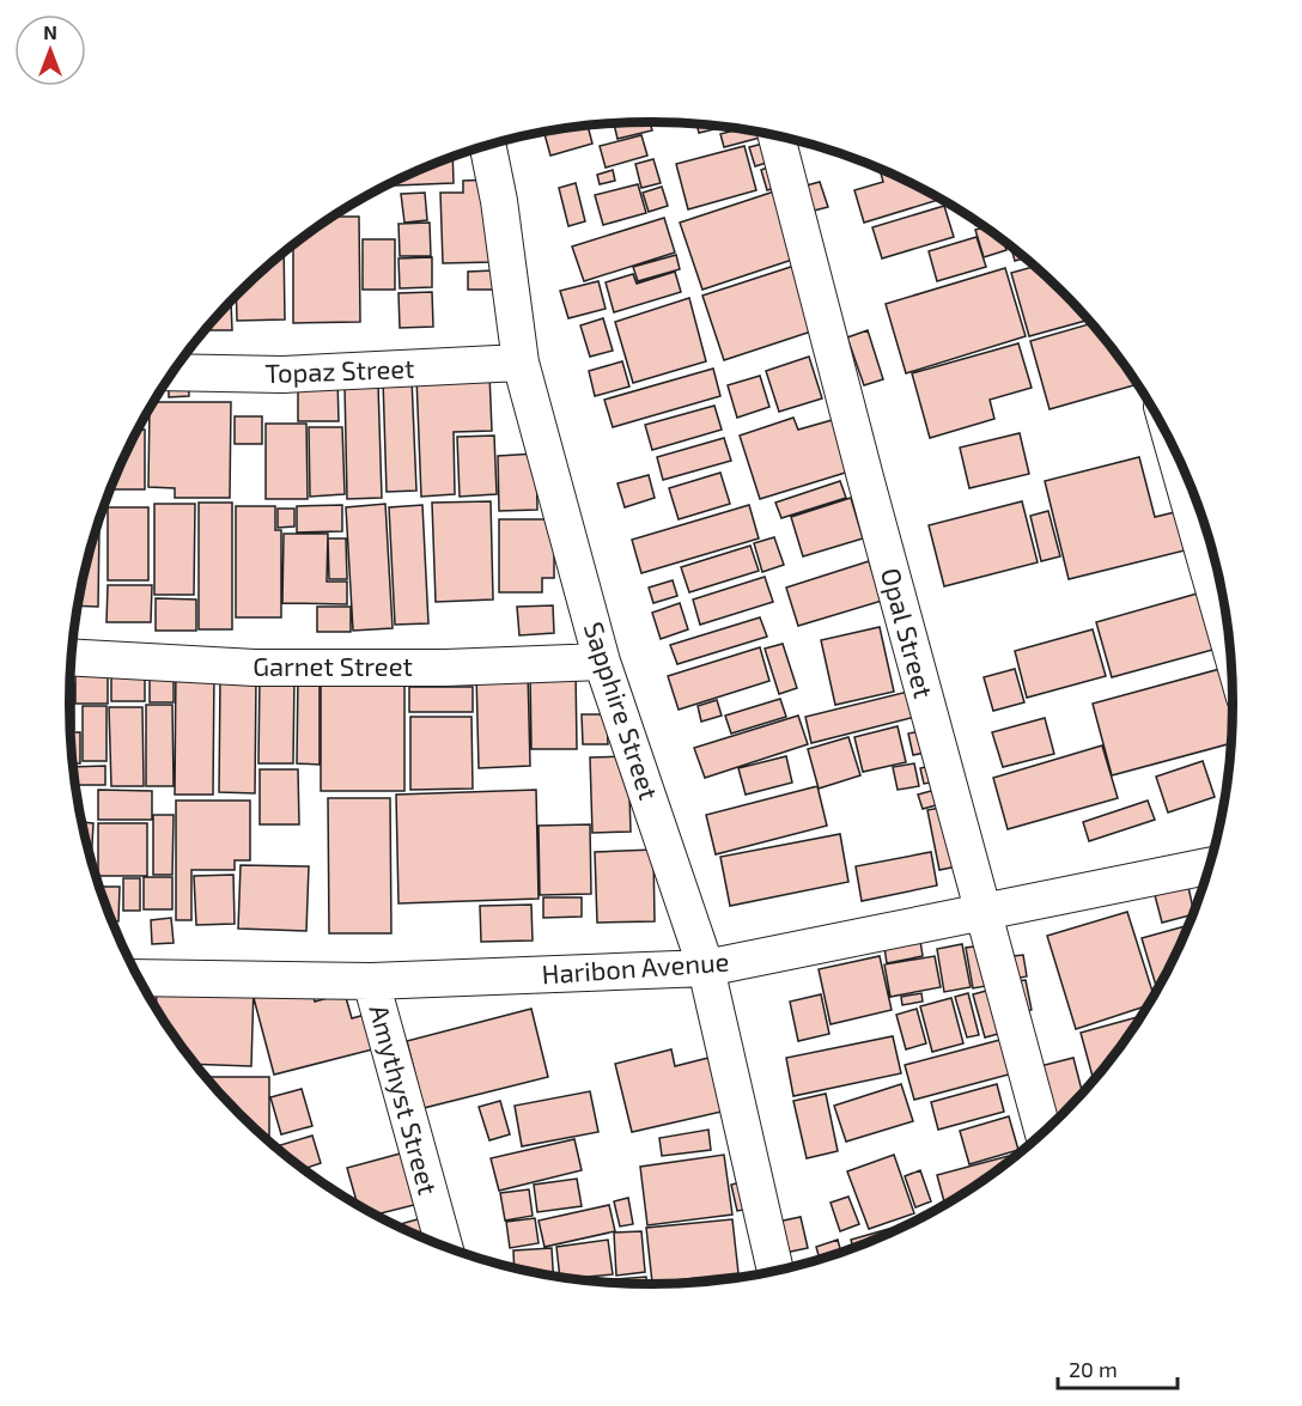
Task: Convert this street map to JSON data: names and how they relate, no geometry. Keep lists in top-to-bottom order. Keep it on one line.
{"streets":{"street":["Topaz Street","Opal Street","Garnet Street","Sapphire Street","Haribon Avenue","Amythyst Street"]},"crossings":[["Topaz Street","Sapphire Street"],["Opal Street","Haribon Avenue"],["Garnet Street","Sapphire Street"],["Sapphire Street","Haribon Avenue"],["Haribon Avenue","Amythyst Street"]],"scale_bar":"20 m","north":"top"}
